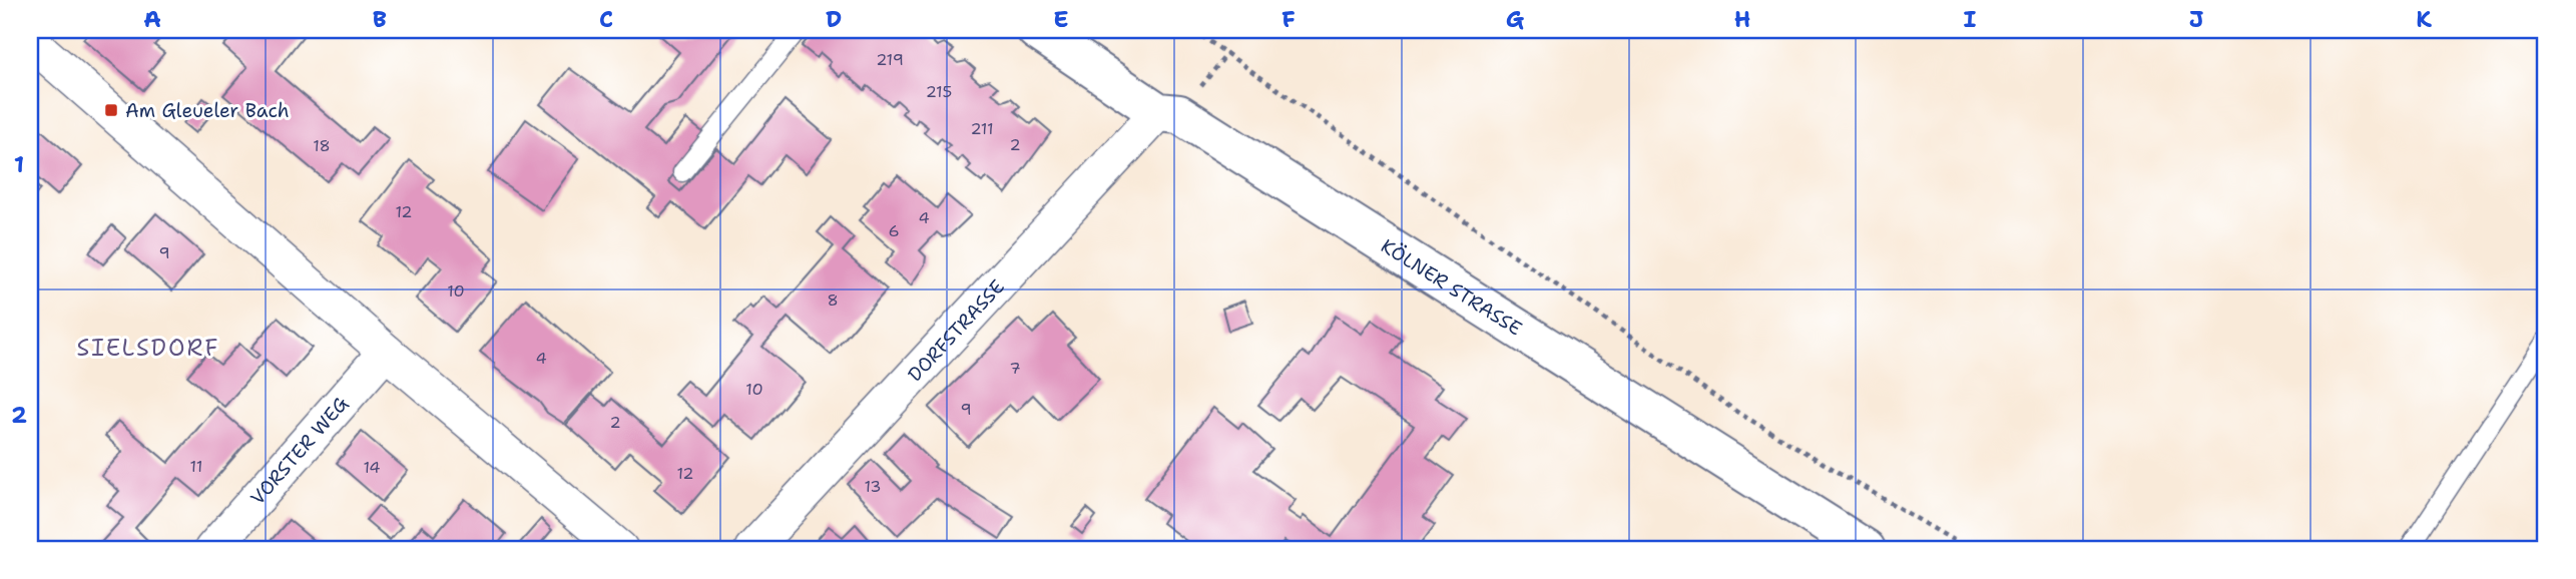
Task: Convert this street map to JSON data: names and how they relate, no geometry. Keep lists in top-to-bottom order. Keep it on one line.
{"streets":{"street":["KÖLNER STRASSE","DORFSTRASSE","VORSTER WEG"]},"crossings":[["KÖLNER STRASSE","DORFSTRASSE"]],"districts":["SIELSDORF"],"places":{"transit":["Am Gleueler Bach"]},"house_numbers":["219","215","211","2","18","12","4","6","9","10","8","4","7","10","9","2","11","14","12","13"],"grid":{"columns":["A","B","C","D","E","F","G","H","I","J","K"],"rows":["1","2"]}}
